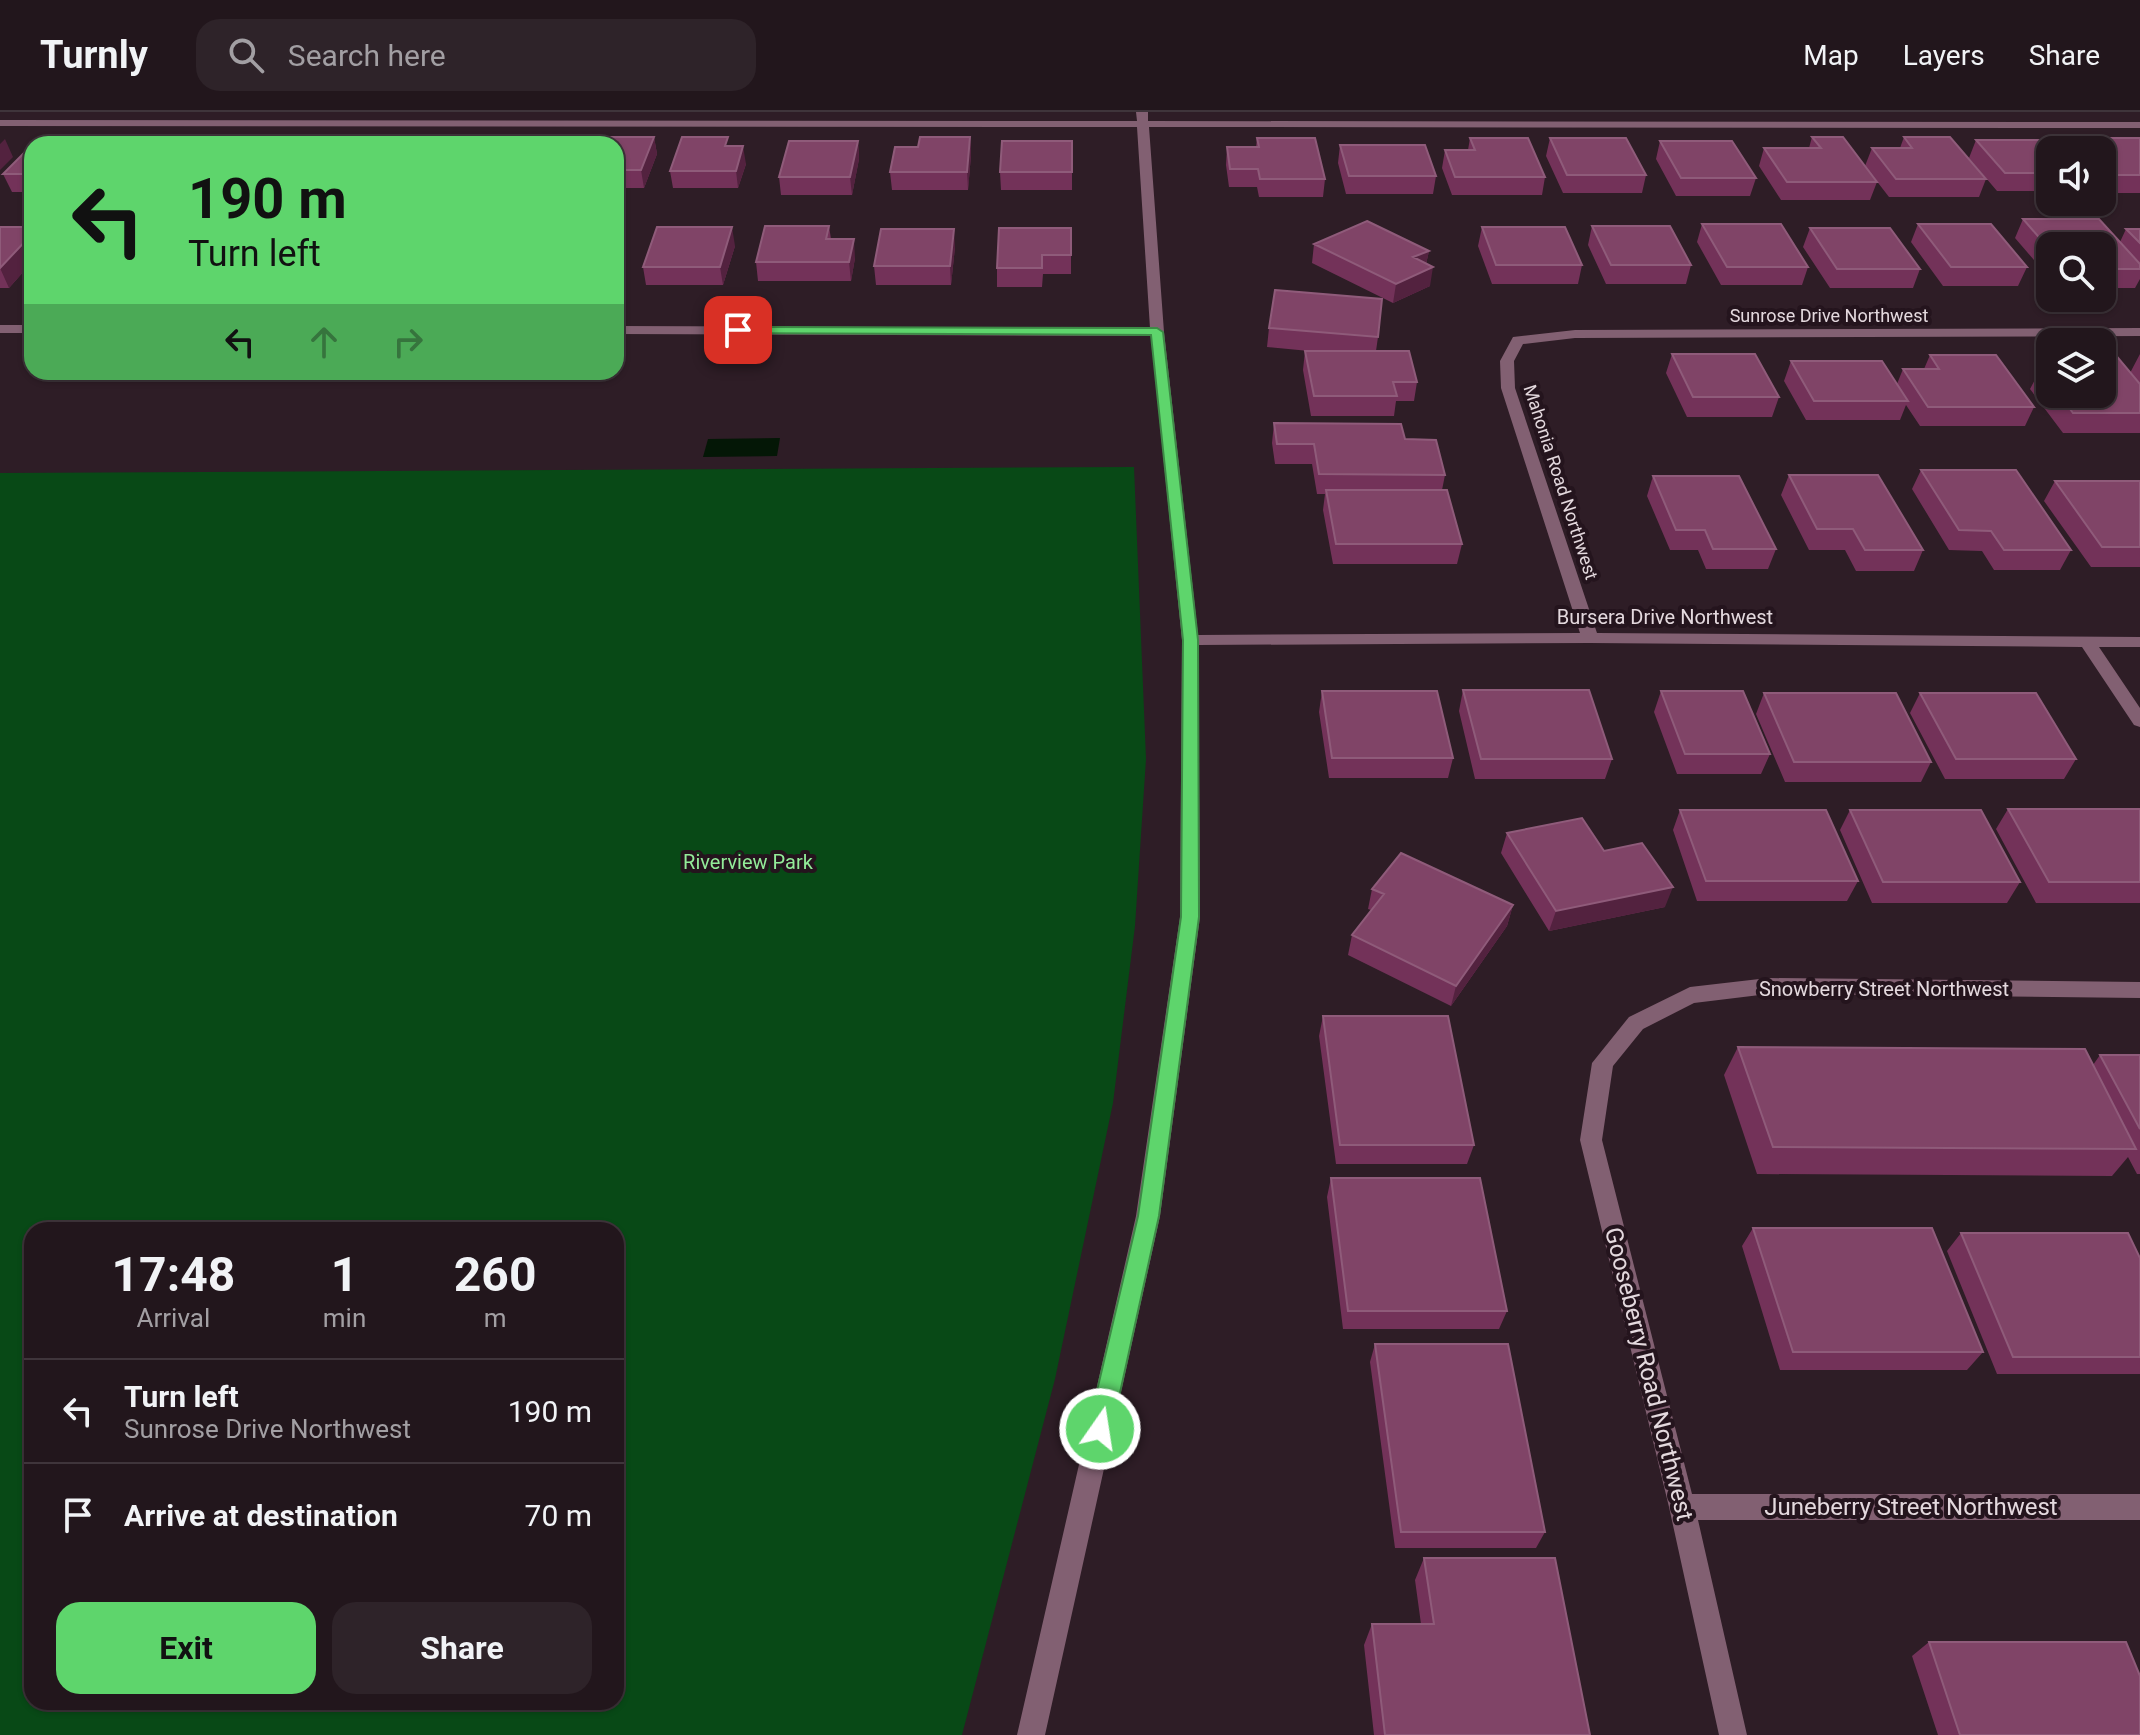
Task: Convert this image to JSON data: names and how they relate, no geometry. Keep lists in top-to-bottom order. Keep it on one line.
{"streets":{"street":["Sunrose Drive Northwest","Mahonia Road Northwest","Bursera Drive Northwest","Snowberry Street Northwest","Gooseberry Road Northwest","Juneberry Street Northwest"]},"crossings":[["Sunrose Drive Northwest","Mahonia Road Northwest"],["Mahonia Road Northwest","Bursera Drive Northwest"],["Snowberry Street Northwest","Gooseberry Road Northwest"],["Gooseberry Road Northwest","Juneberry Street Northwest"]],"parks":["Riverview Park"],"page":{"header":"Turnly","search":"Search here","nav":["Map","Layers","Share"],"turn":["190 m","Turn left"],"eta":["17:48","Arrival","1","min","260","m"],"list":[{"name":"Turn left","note":"Sunrose Drive Northwest","value":"190 m"},{"name":"Arrive at destination","value":"70 m"}],"buttons":["Exit","Share"]}}
